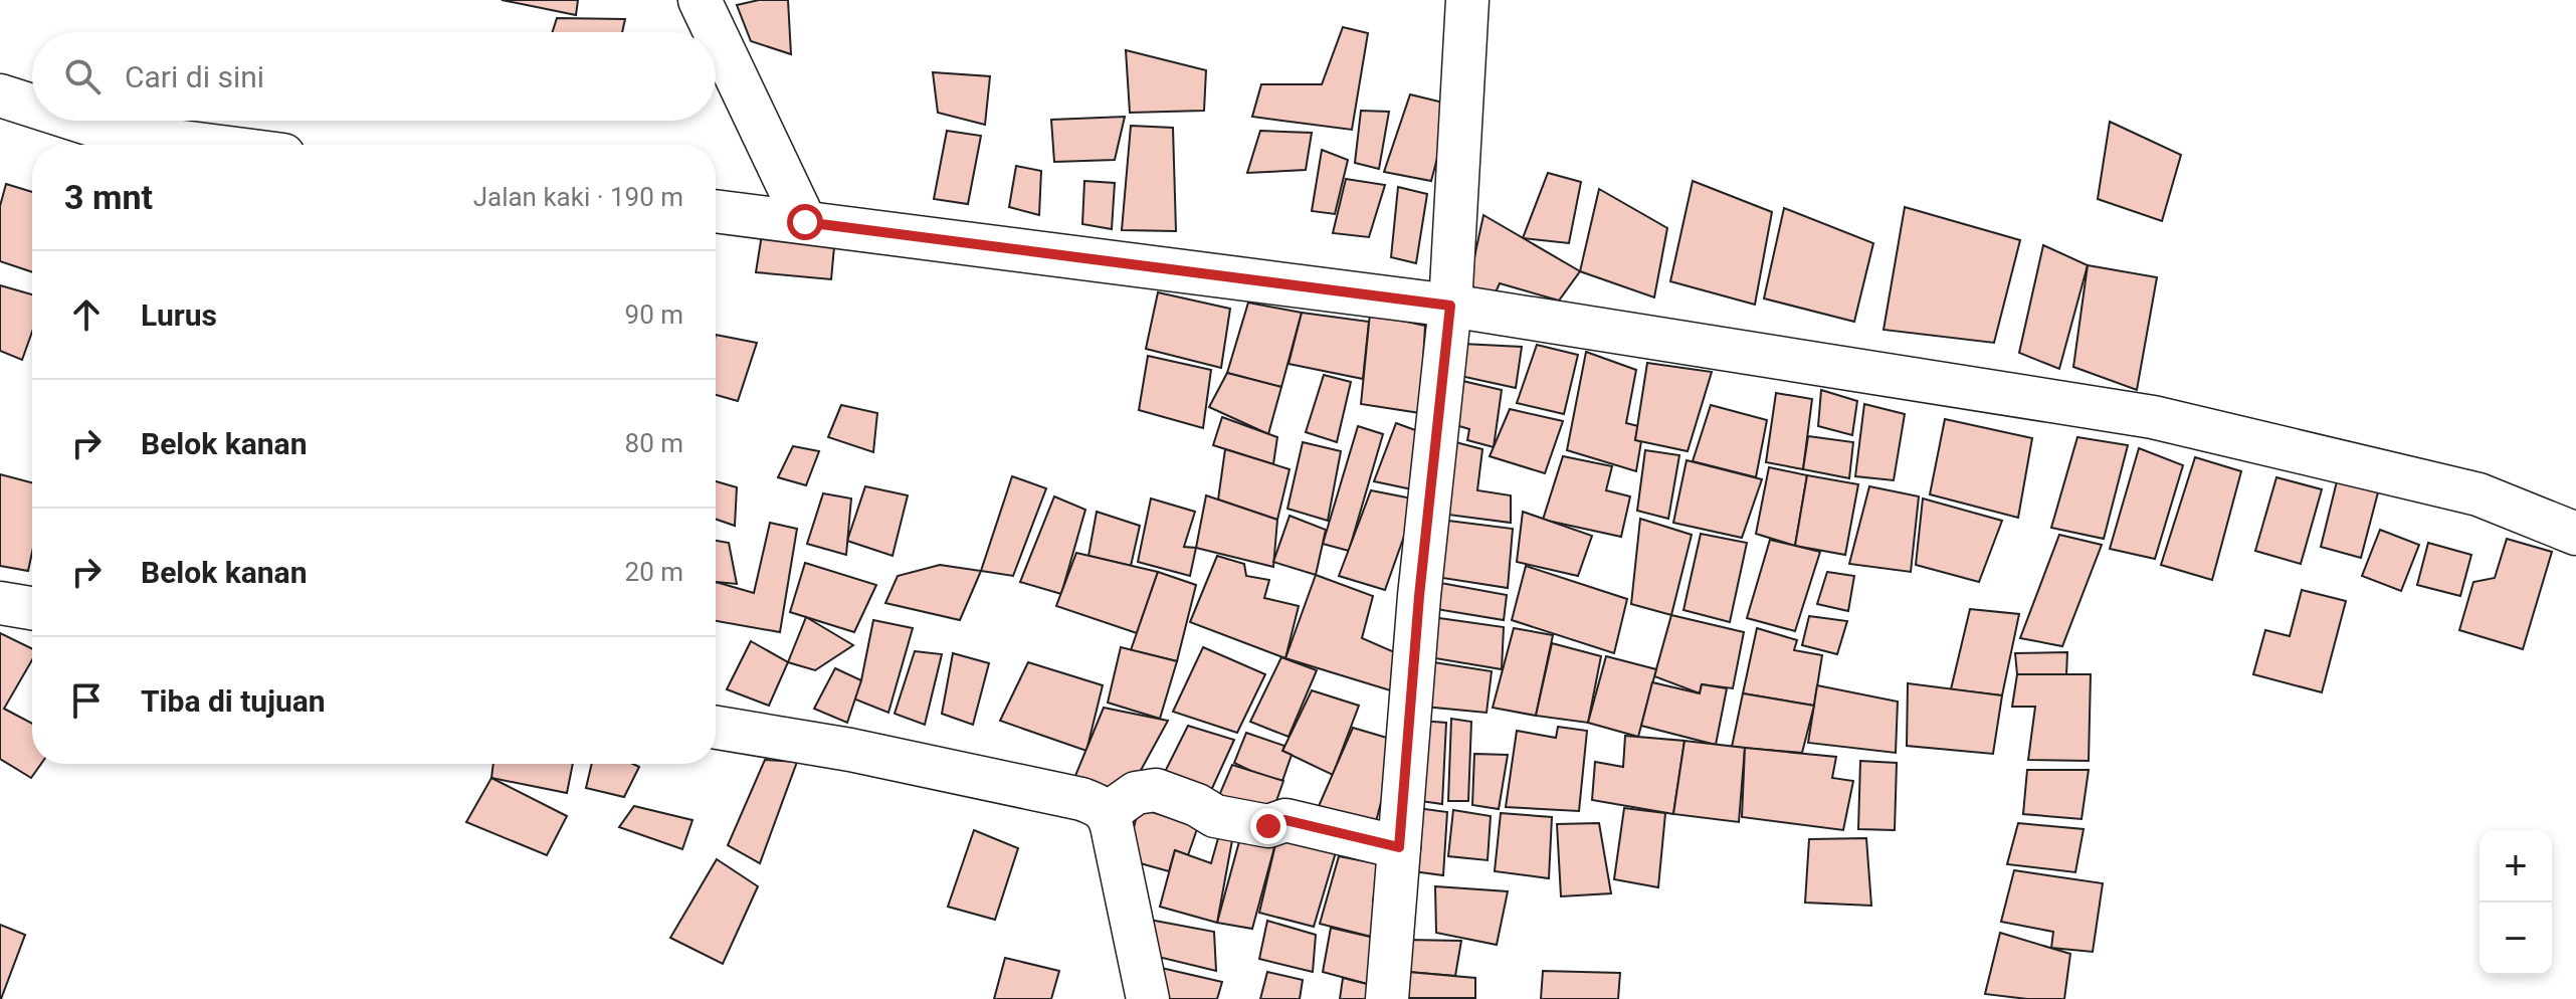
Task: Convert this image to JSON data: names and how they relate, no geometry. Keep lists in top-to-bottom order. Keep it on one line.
{"page":{"search":"Cari di sini","heading":["3 mnt","Jalan kaki · 190 m"],"list":[["Lurus","90 m"],["Belok kanan","80 m"],["Belok kanan","20 m"],"Tiba di tujuan"],"map_buttons":["+","−"]}}
